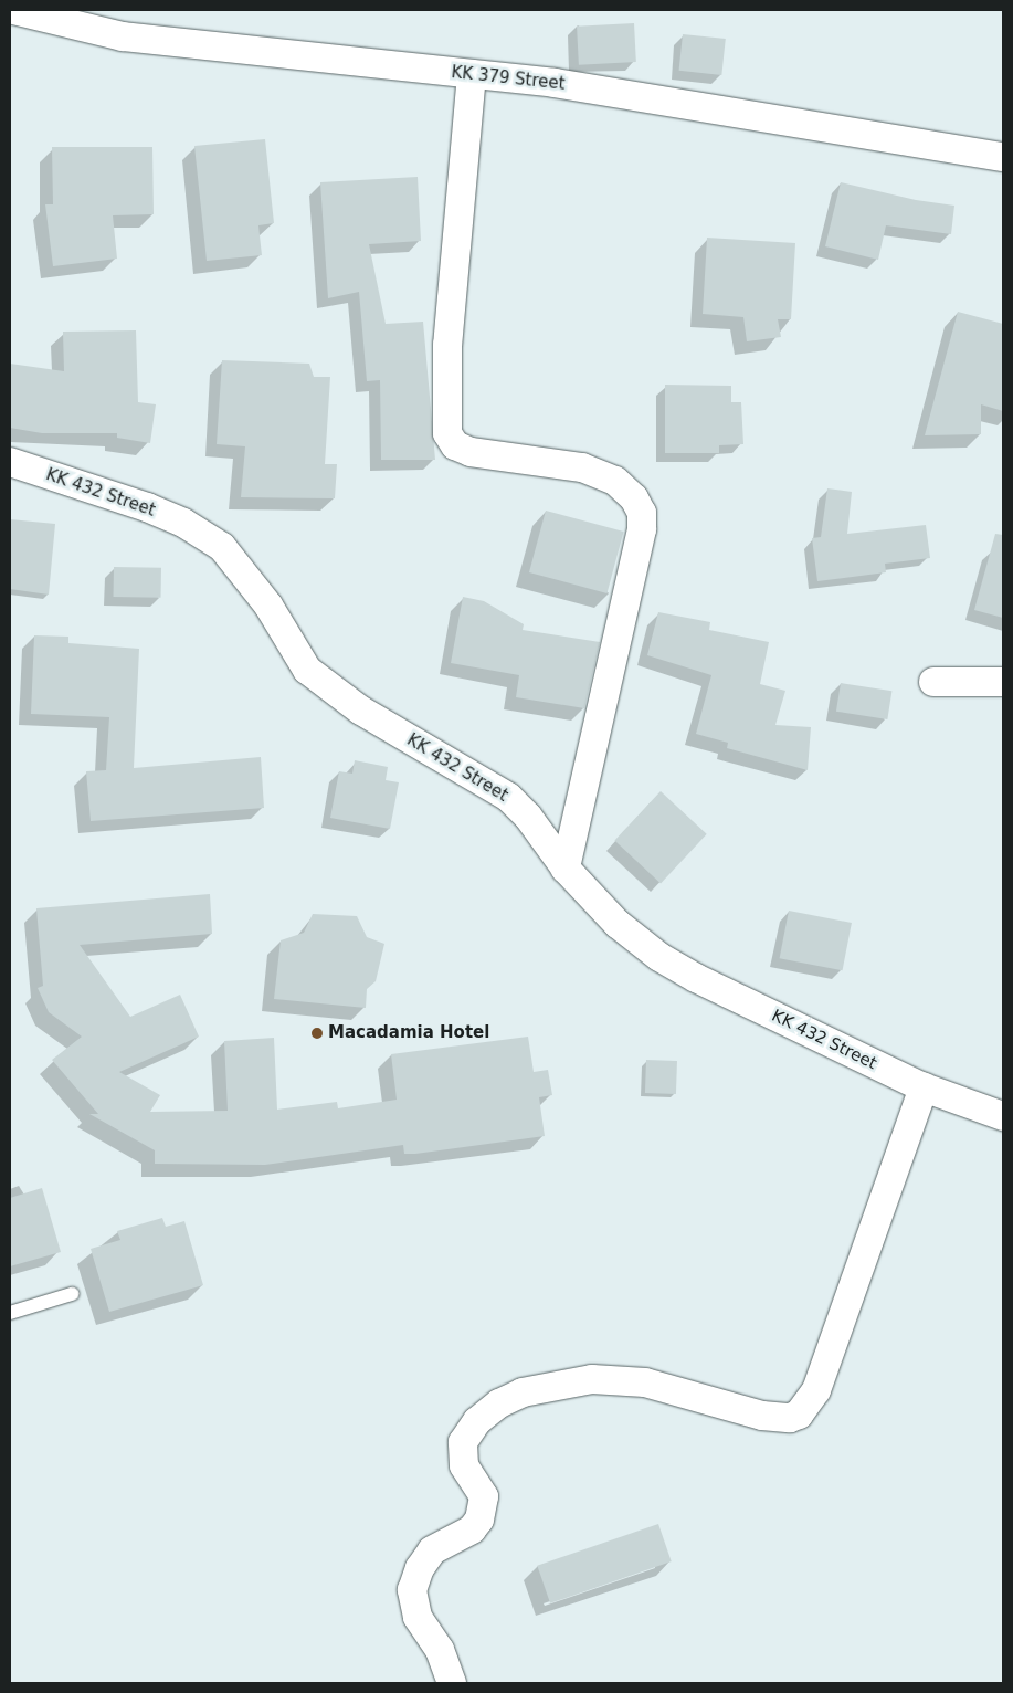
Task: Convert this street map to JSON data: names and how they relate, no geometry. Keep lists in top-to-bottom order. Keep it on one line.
{"streets":{"street":["KK 379 Street","KK 432 Street"]},"places":["Macadamia Hotel"]}
